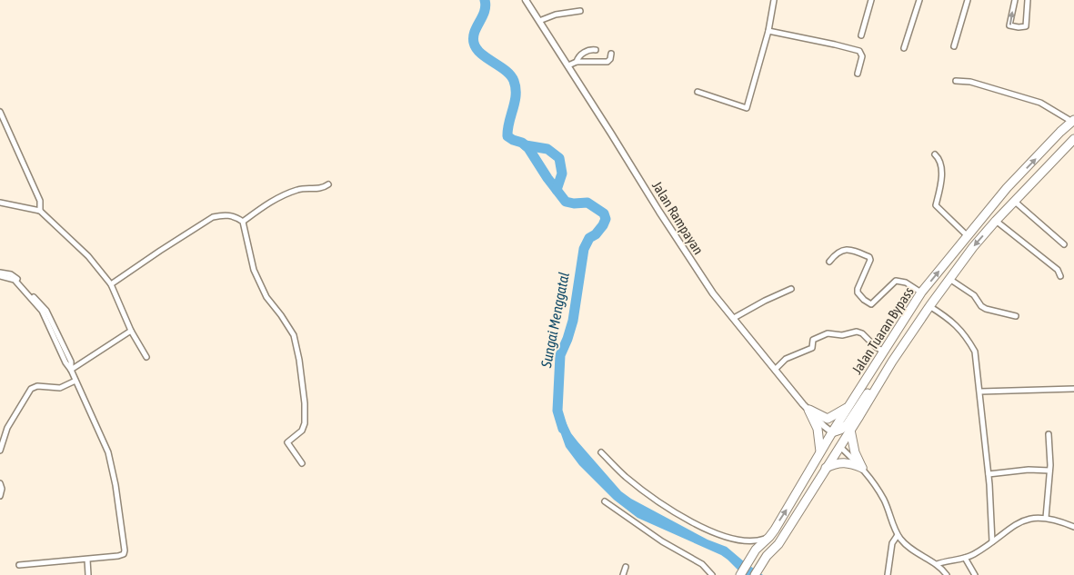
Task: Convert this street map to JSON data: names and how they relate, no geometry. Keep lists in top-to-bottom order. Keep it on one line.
{"streets":{"highway":["Jalan Tuaran Bypass"],"street":["Jalan Rampayan"]},"crossings":[["Jalan Rampayan","Jalan Tuaran Bypass"]],"water":["Sungai Menggatal"]}
